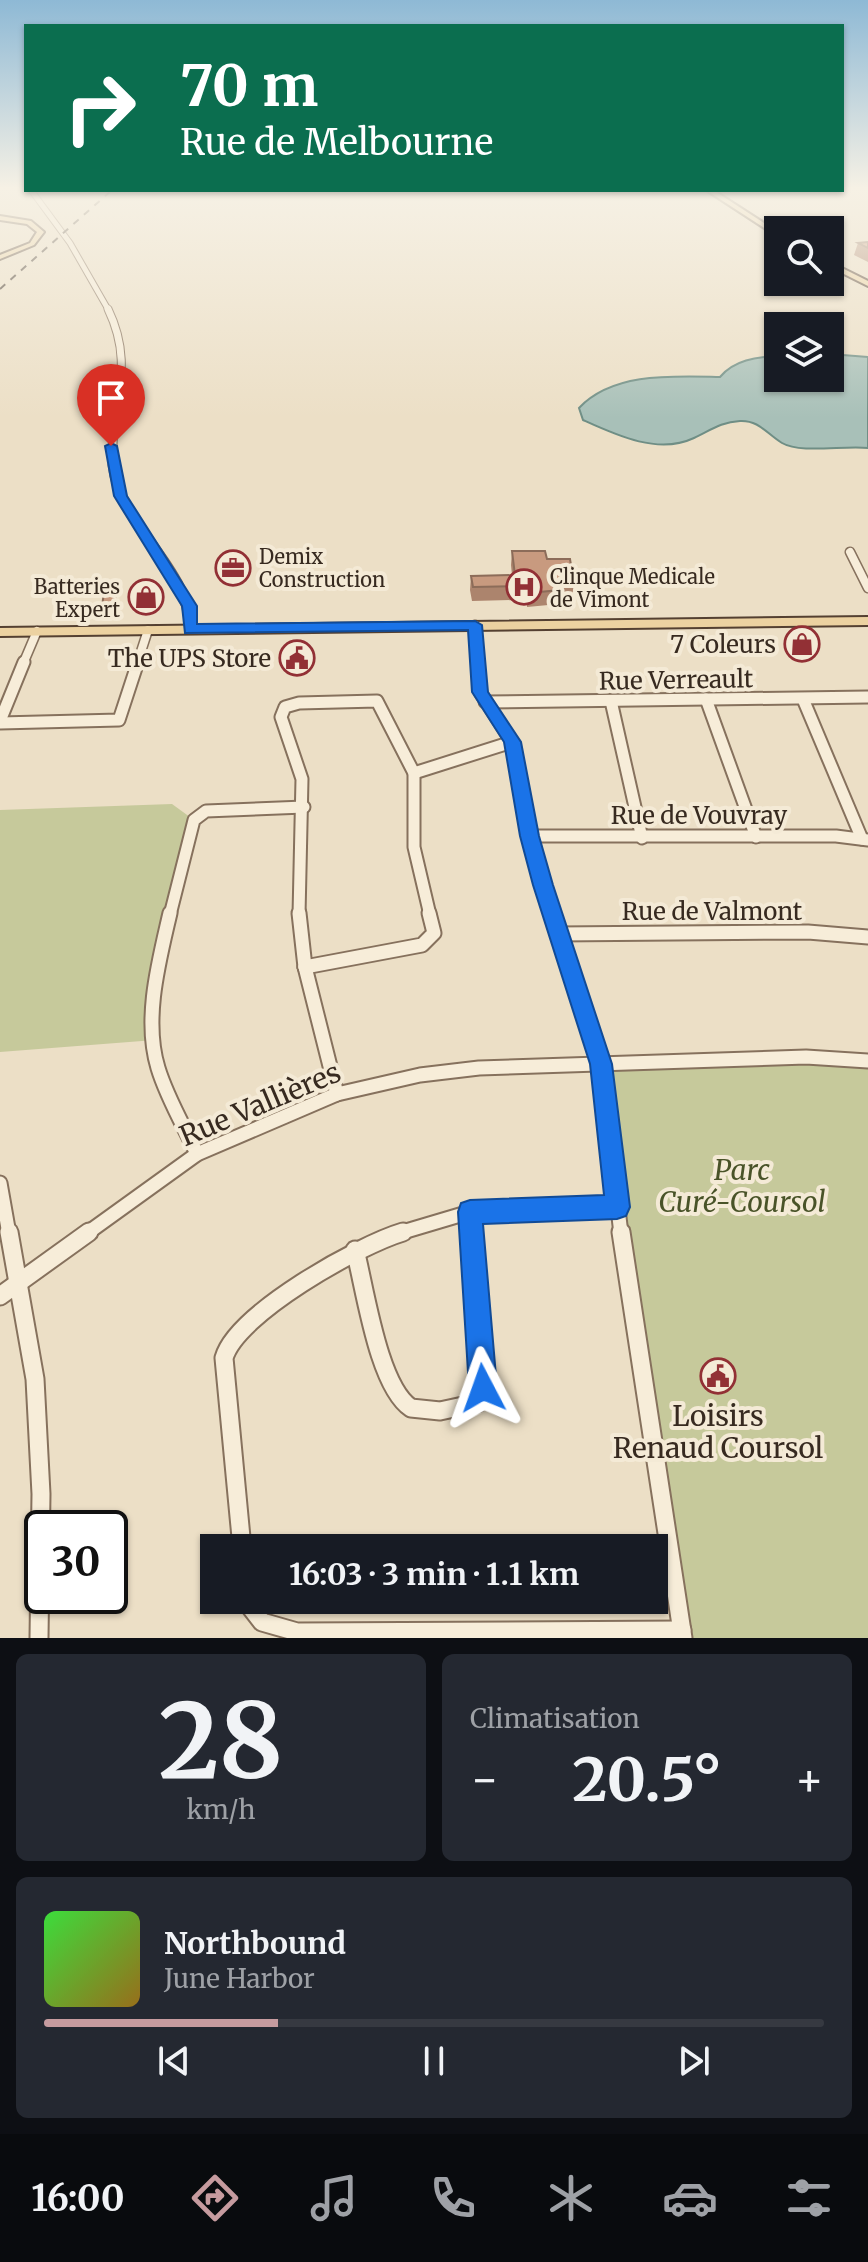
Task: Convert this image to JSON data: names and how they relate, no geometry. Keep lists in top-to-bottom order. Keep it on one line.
{"streets":{"street":["Rue Verreault","Rue de Vouvray","Rue de Valmont","Rue Vallières"]},"parks":["Parc Curé-Coursol"],"places":{"office":["Demix Construction"],"hospital":["Clinque Medicale de Vimont"],"shop":["Batteries Expert","7 Coleurs"],"public building":["The UPS Store","Loisirs Renaud Coursol"]},"page":{"turn":["70 m","Rue de Melbourne"],"limit":"30","trip":"16:03 · 3 min · 1.1 km","tile":[["28","km/h"],"Climatisation"],"heat":["−","20.5°","+"],"song":["Northbound","June Harbor"],"tabs":"16:00"}}
